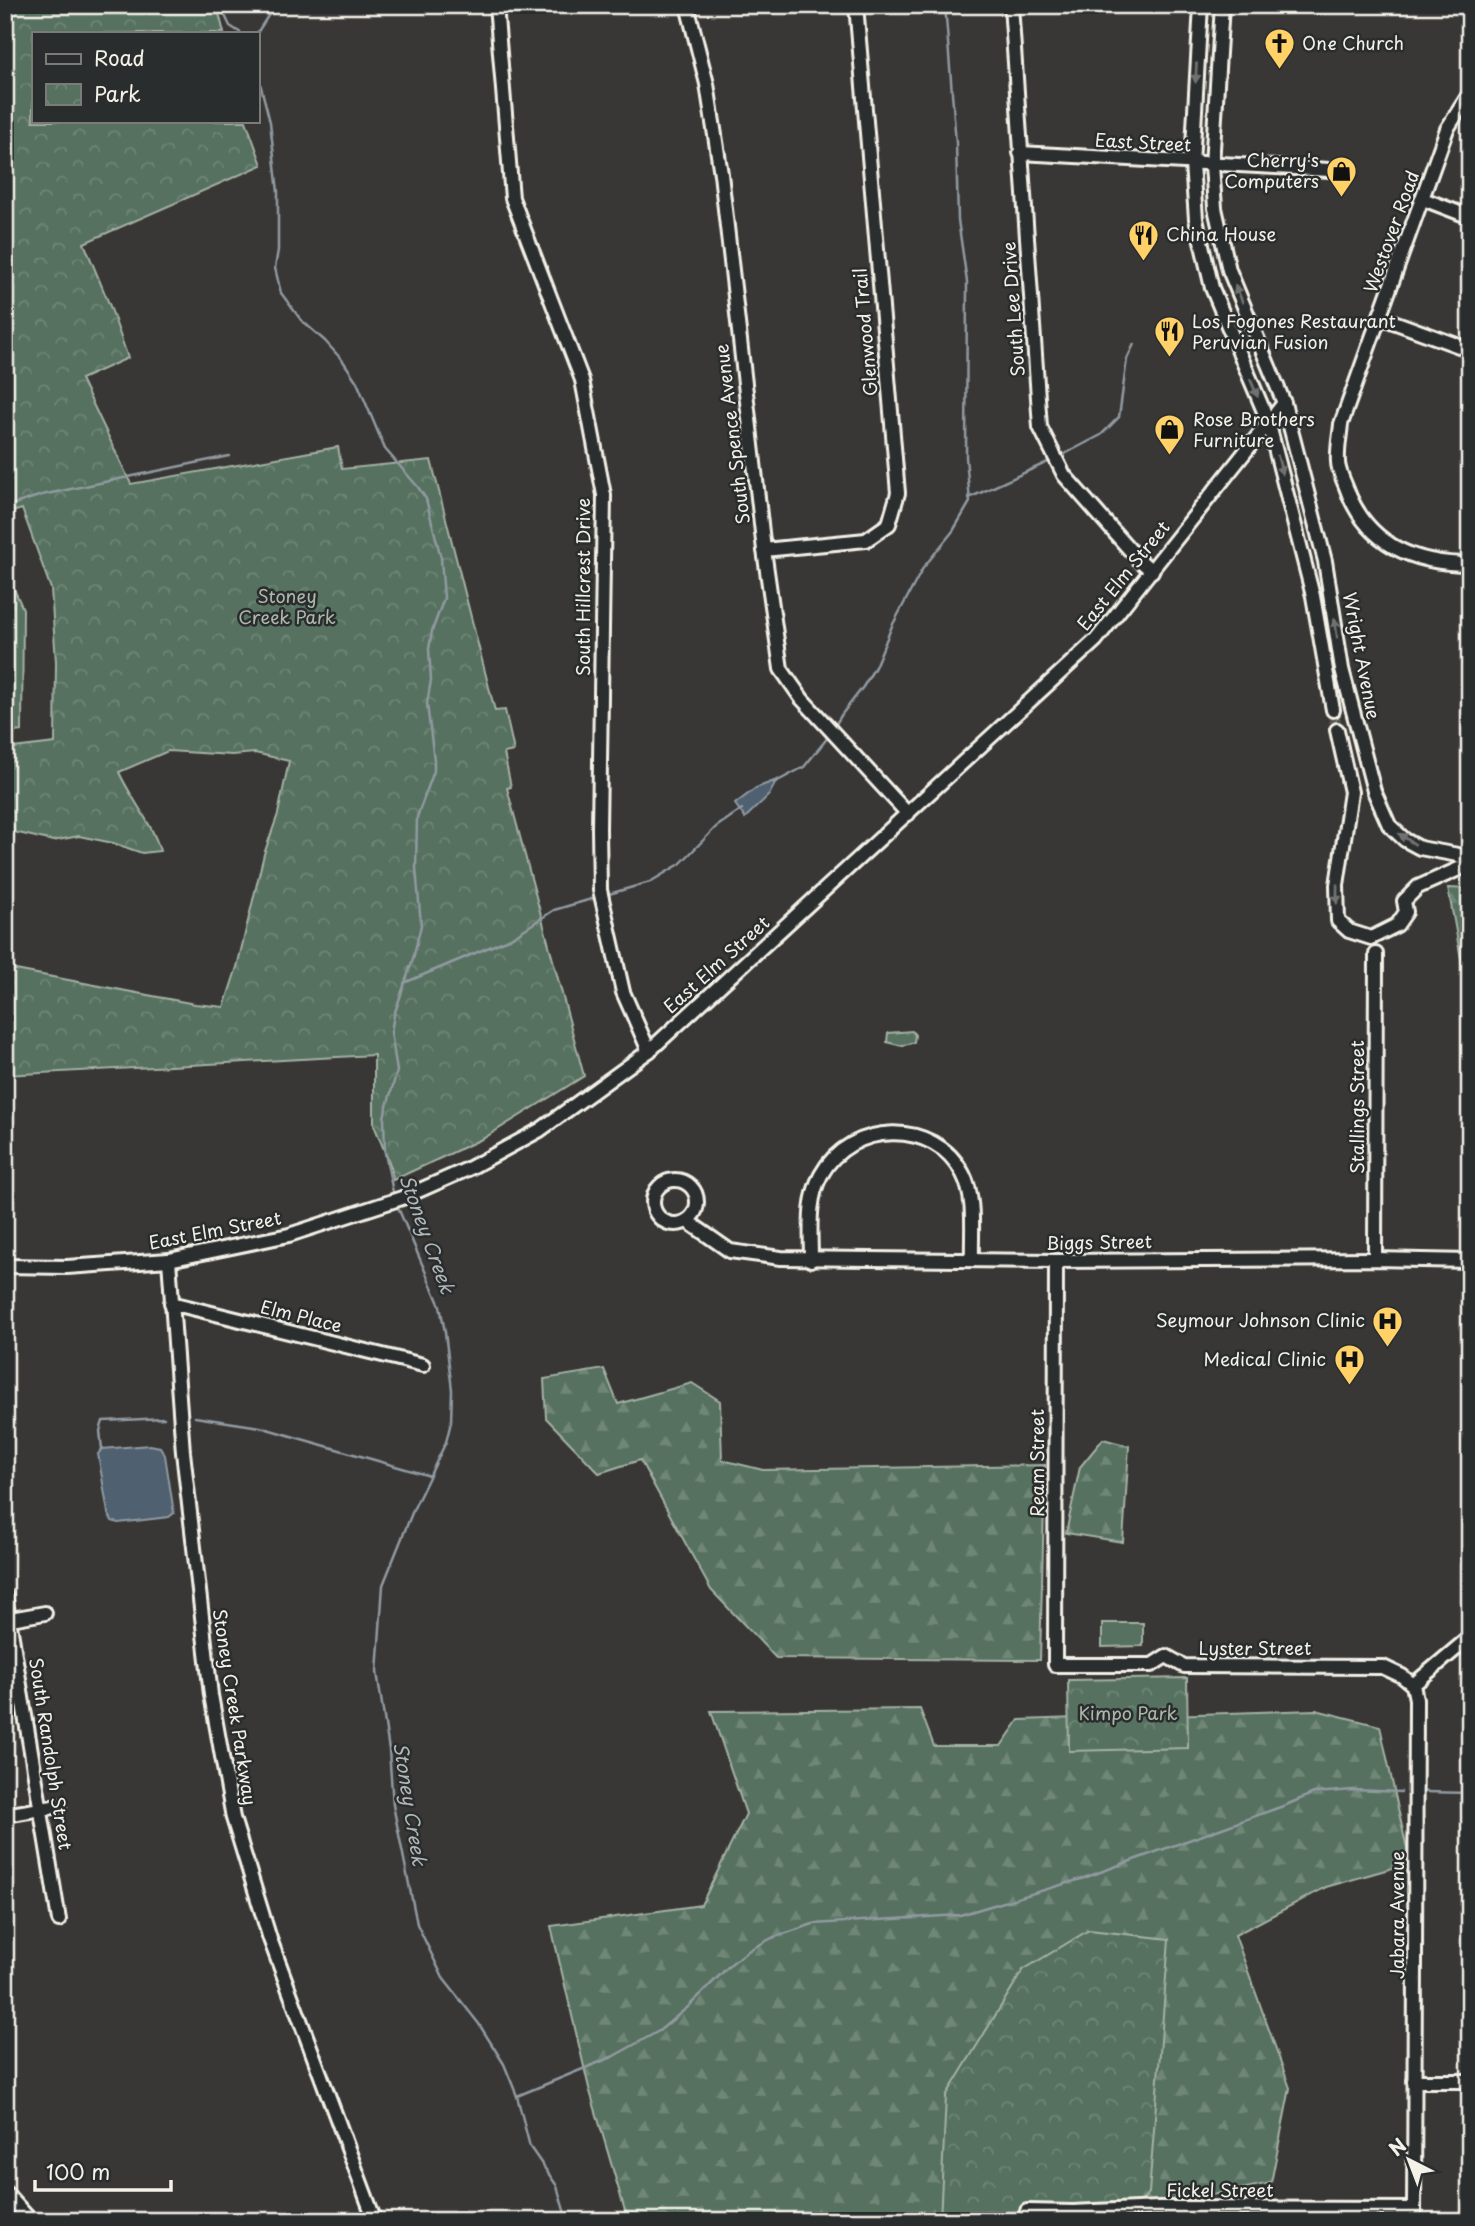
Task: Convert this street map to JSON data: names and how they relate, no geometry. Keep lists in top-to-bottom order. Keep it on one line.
{"streets":{"street":["East Street","Westover Road","South Lee Drive","Glenwood Trail","South Spence Avenue","East Elm Street","South Hillcrest Drive","Wright Avenue","Stallings Street","Biggs Street","Elm Place","Ream Street","Lyster Street","Stoney Creek Parkway","South Randolph Street","Jabara Avenue","Fickel Street"]},"crossings":[["East Street","South Lee Drive"],["East Street","Wright Avenue"],["South Lee Drive","East Elm Street"],["Glenwood Trail","South Spence Avenue"],["South Spence Avenue","East Elm Street"],["East Elm Street","South Hillcrest Drive"],["East Elm Street","Wright Avenue"],["East Elm Street","Stoney Creek Parkway"],["Stallings Street","Biggs Street"],["Biggs Street","Ream Street"],["Elm Place","Stoney Creek Parkway"],["Ream Street","Lyster Street"],["Lyster Street","Jabara Avenue"],["Jabara Avenue","Fickel Street"]],"water":["Stoney Creek"],"parks":["Stoney Creek Park","Kimpo Park"],"places":{"church":["One Church"],"shop":["Cherry's Computers","Rose Brothers Furniture"],"restaurant":["China House","Los Fogones Restaurant Peruvian Fusion"],"hospital":["Seymour Johnson Clinic","Medical Clinic"]},"legend":["Road","Park"],"scale_bar":"100 m","north":"top left"}
